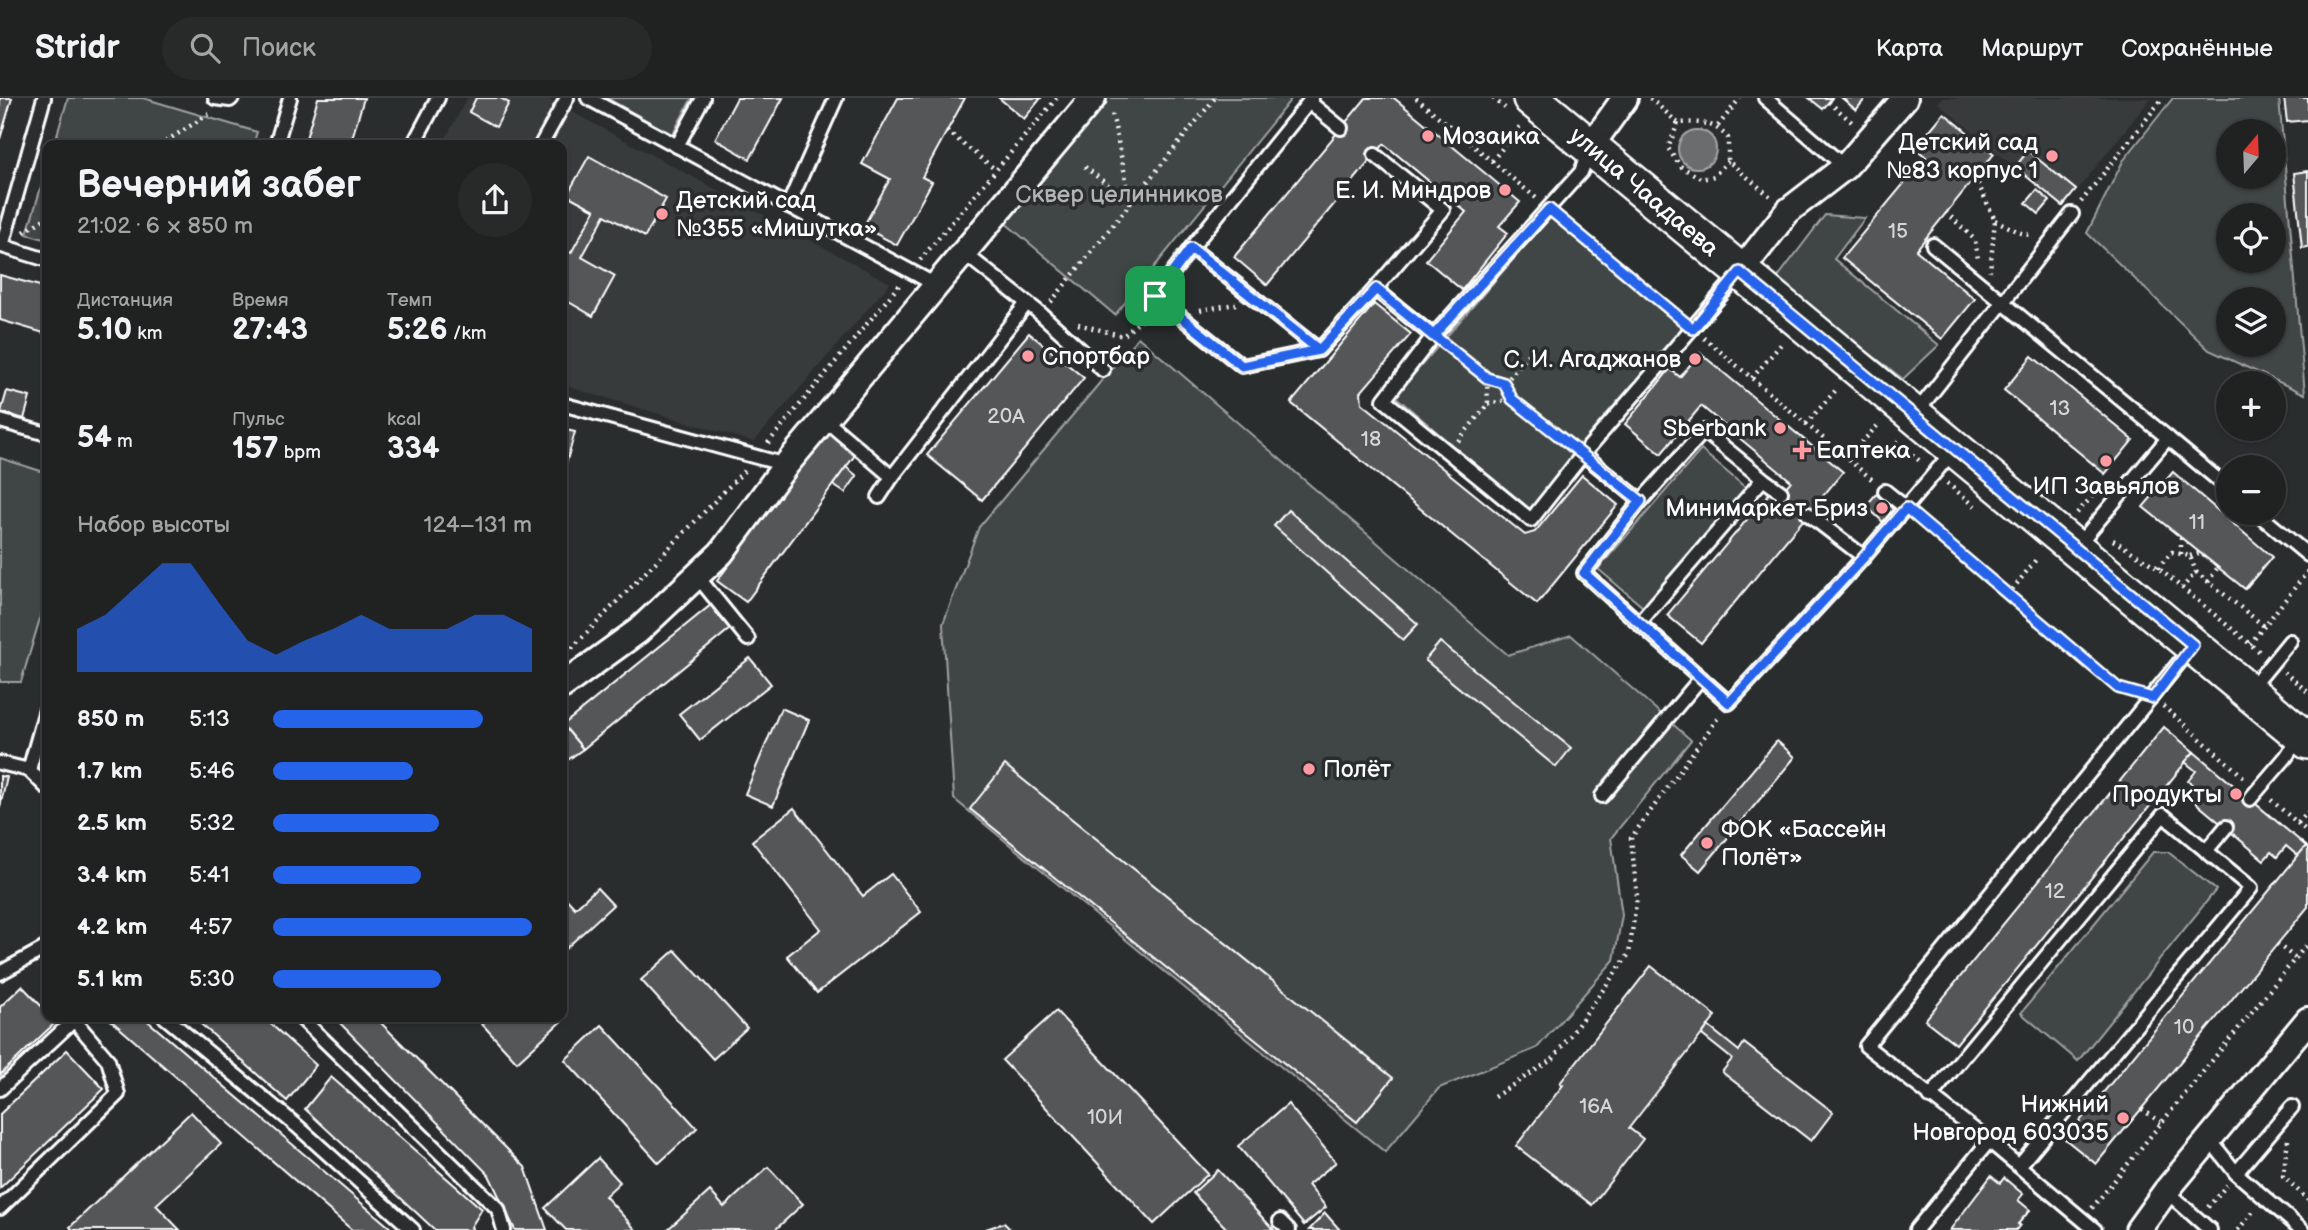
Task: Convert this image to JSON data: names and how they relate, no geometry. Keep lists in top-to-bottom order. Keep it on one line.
{"streets":{"street":["улица Чаадаева"]},"parks":["Сквер целинников"],"places":{"other":["Мозаика","Детский сад №83 корпус 1","Е. И. Миндров","Детский сад №355 «Мишутка»","Спортбар","С. И. Агаджанов","Sberbank","ИП Завьялов","Минимаркет Бриз","Полёт","Продукты","ФОК «Бассейн Полёт»","Нижний Новгород 603035"],"health":["Еаптека"]},"house_numbers":["15","13","20А","18","11","12","10","16А","10И"],"north":"top","page":{"header":"Stridr","search":"Поиск","nav":["Карта","Маршрут","Сохранённые"],"map_buttons":["+","−"],"heading":["Вечерний забег","21:02 · 6 × 850 m"],"stats":[["Дистанция","5.10 km"],["Время","27:43"],["Темп","5:26 /km"],["54 m"],["Пульс","157 bpm"],["kcal","334"]],"chart":["Набор высоты","124–131 m"],"list":[{"name":"850 m","note":"5:13"},{"name":"1.7 km","note":"5:46"},{"name":"2.5 km","note":"5:32"},{"name":"3.4 km","note":"5:41"},{"name":"4.2 km","note":"4:57"},{"name":"5.1 km","note":"5:30"}]}}
